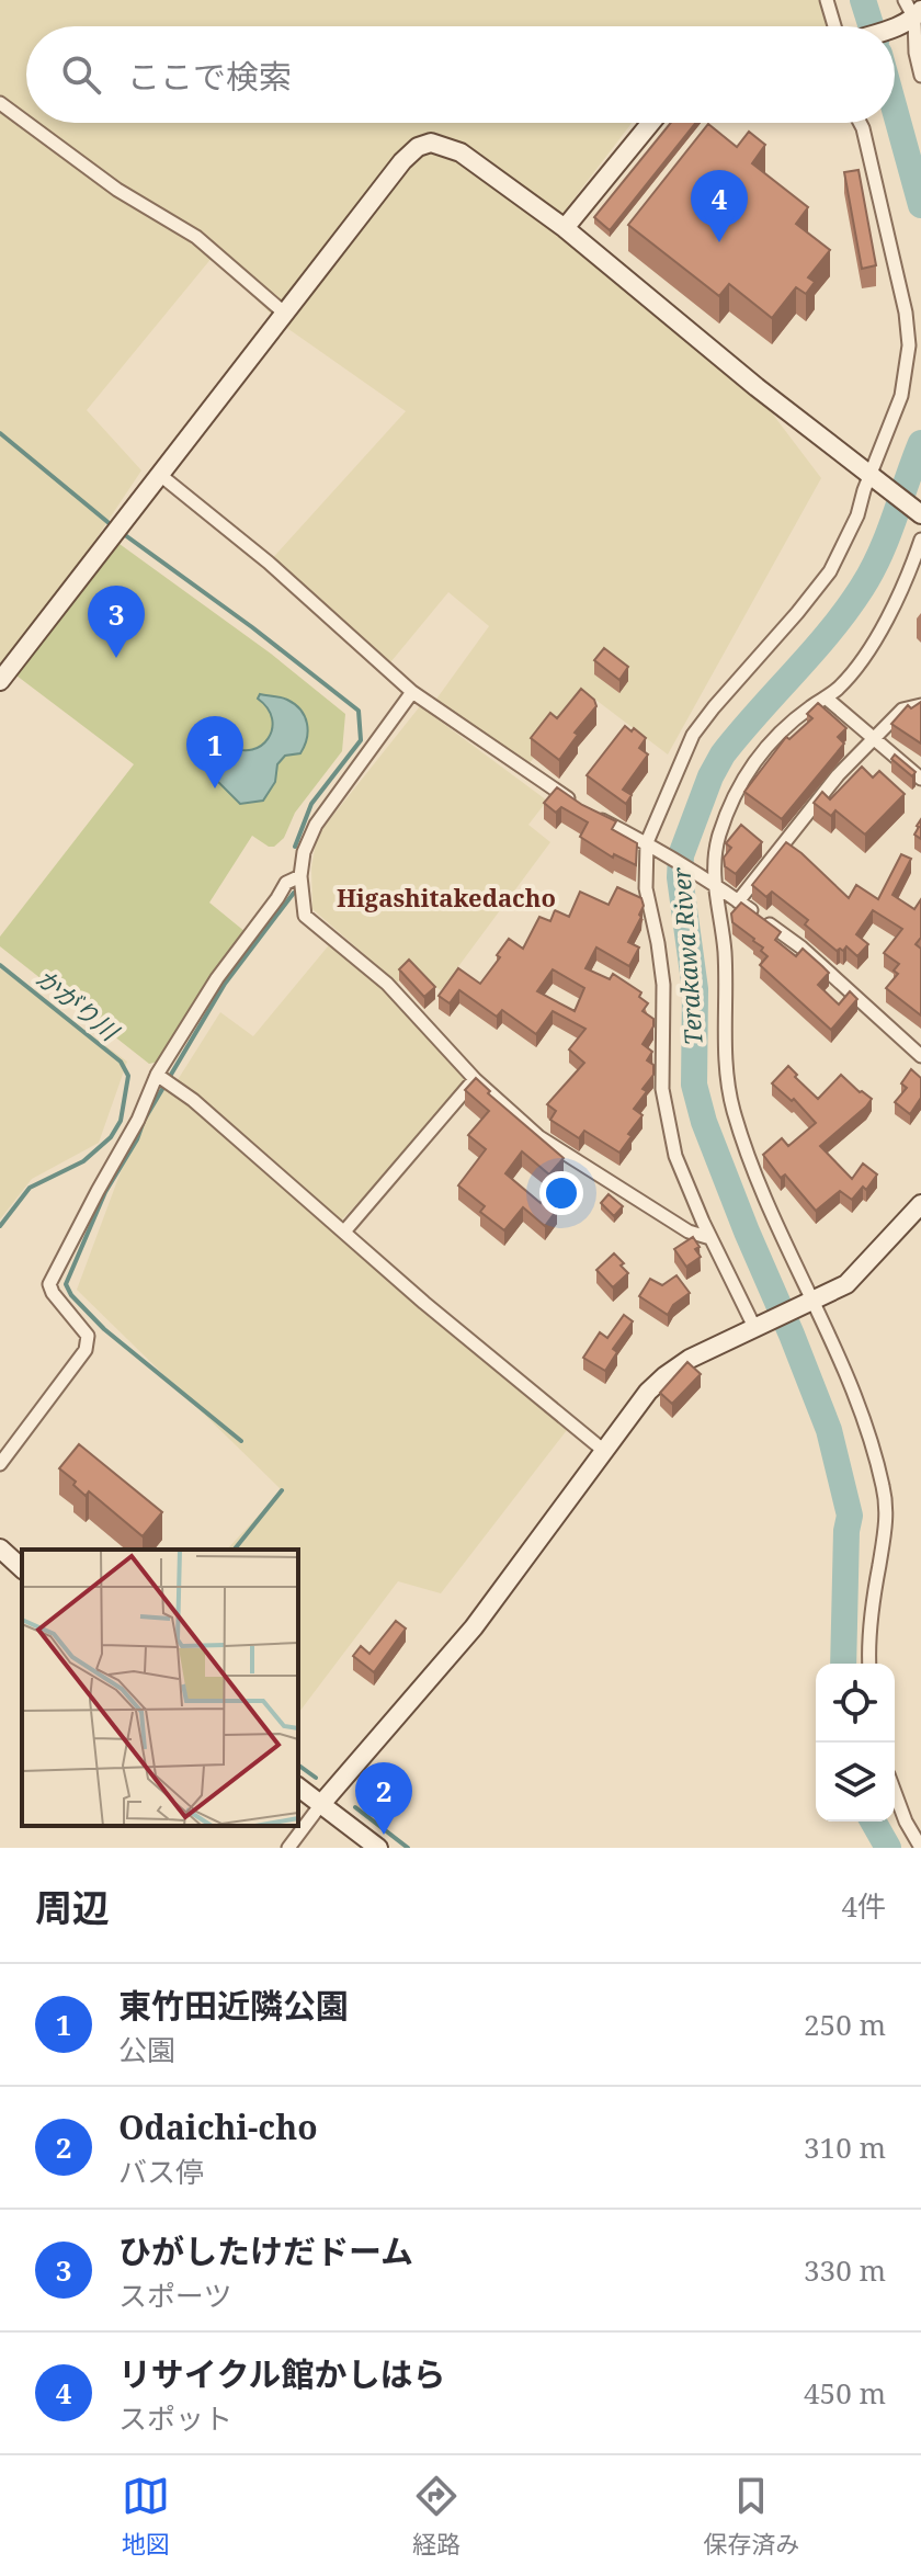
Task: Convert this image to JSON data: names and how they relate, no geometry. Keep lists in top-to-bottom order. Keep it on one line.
{"districts":["Higashitakedacho"],"water":["Terakawa River","かがり川"],"page":{"search":"ここで検索","pins":["4","3","1","2"],"heading":["周辺","4件"],"list":[{"mark":"1","name":"東竹田近隣公園","note":"公園","value":"250 m"},{"mark":"2","name":"Odaichi-cho","note":"バス停","value":"310 m"},{"mark":"3","name":"ひがしたけだドーム","note":"スポーツ","value":"330 m"},{"mark":"4","name":"リサイクル館かしはら","note":"スポット","value":"450 m"}],"nav":["地図","経路","保存済み"]}}
